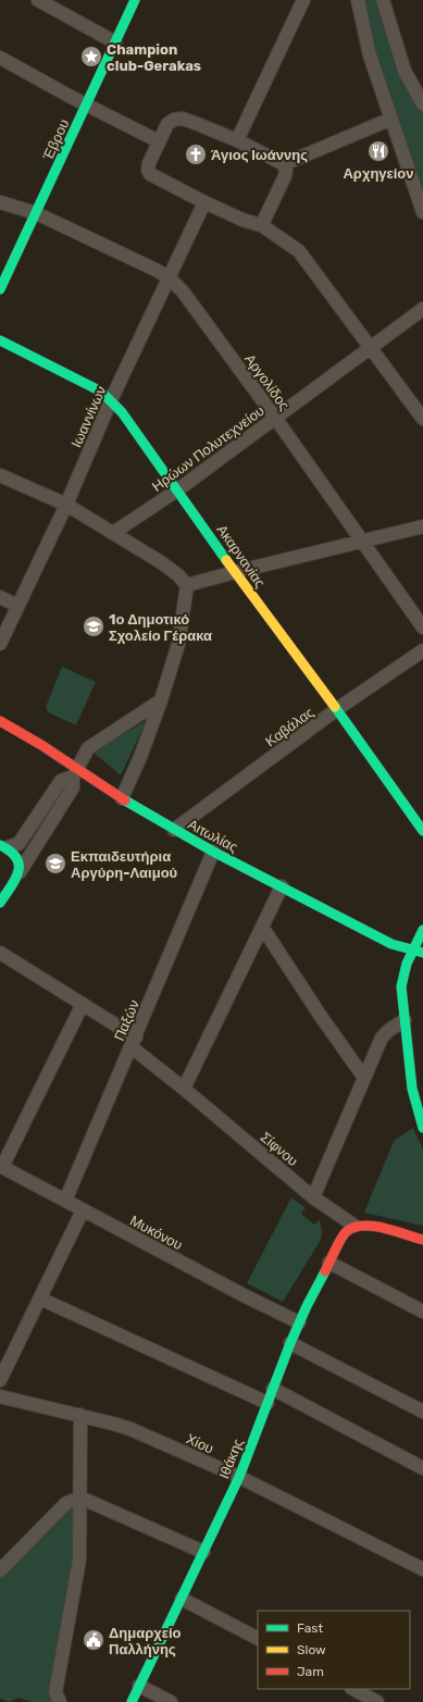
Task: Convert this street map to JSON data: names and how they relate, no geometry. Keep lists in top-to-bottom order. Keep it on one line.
{"streets":{"street":["Έβρου","Αργολίδος","Ιωαννίνων","Ηρώων Πολυτεχνείου","Ακαρνανίας","Καβάλας","Αιτωλίας","Παξών","Σίφνου","Μυκόνου","Χίου","Ιθάκης"]},"crossings":[["Έβρου","Αργολίδος"],["Αργολίδος","Ιωαννίνων"],["Αργολίδος","Ηρώων Πολυτεχνείου"],["Ιωαννίνων","Ακαρνανίας"],["Ηρώων Πολυτεχνείου","Ακαρνανίας"],["Ακαρνανίας","Καβάλας"],["Καβάλας","Αιτωλίας"],["Αιτωλίας","Παξών"],["Παξών","Σίφνου"],["Παξών","Μυκόνου"],["Σίφνου","Ιθάκης"],["Μυκόνου","Ιθάκης"],["Χίου","Ιθάκης"]],"places":{"place":["Champion club-Gerakas"],"restaurant":["Αρχηγείον"],"church":["Άγιος Ιωάννης"],"school or university":["1ο Δημοτικό Σχολείο Γέρακα","Εκπαιδευτήρια Αργύρη-Λαιμού"],"public building":["Δημαρχείο Παλλήνης"]},"legend":["Fast","Slow","Jam"]}
